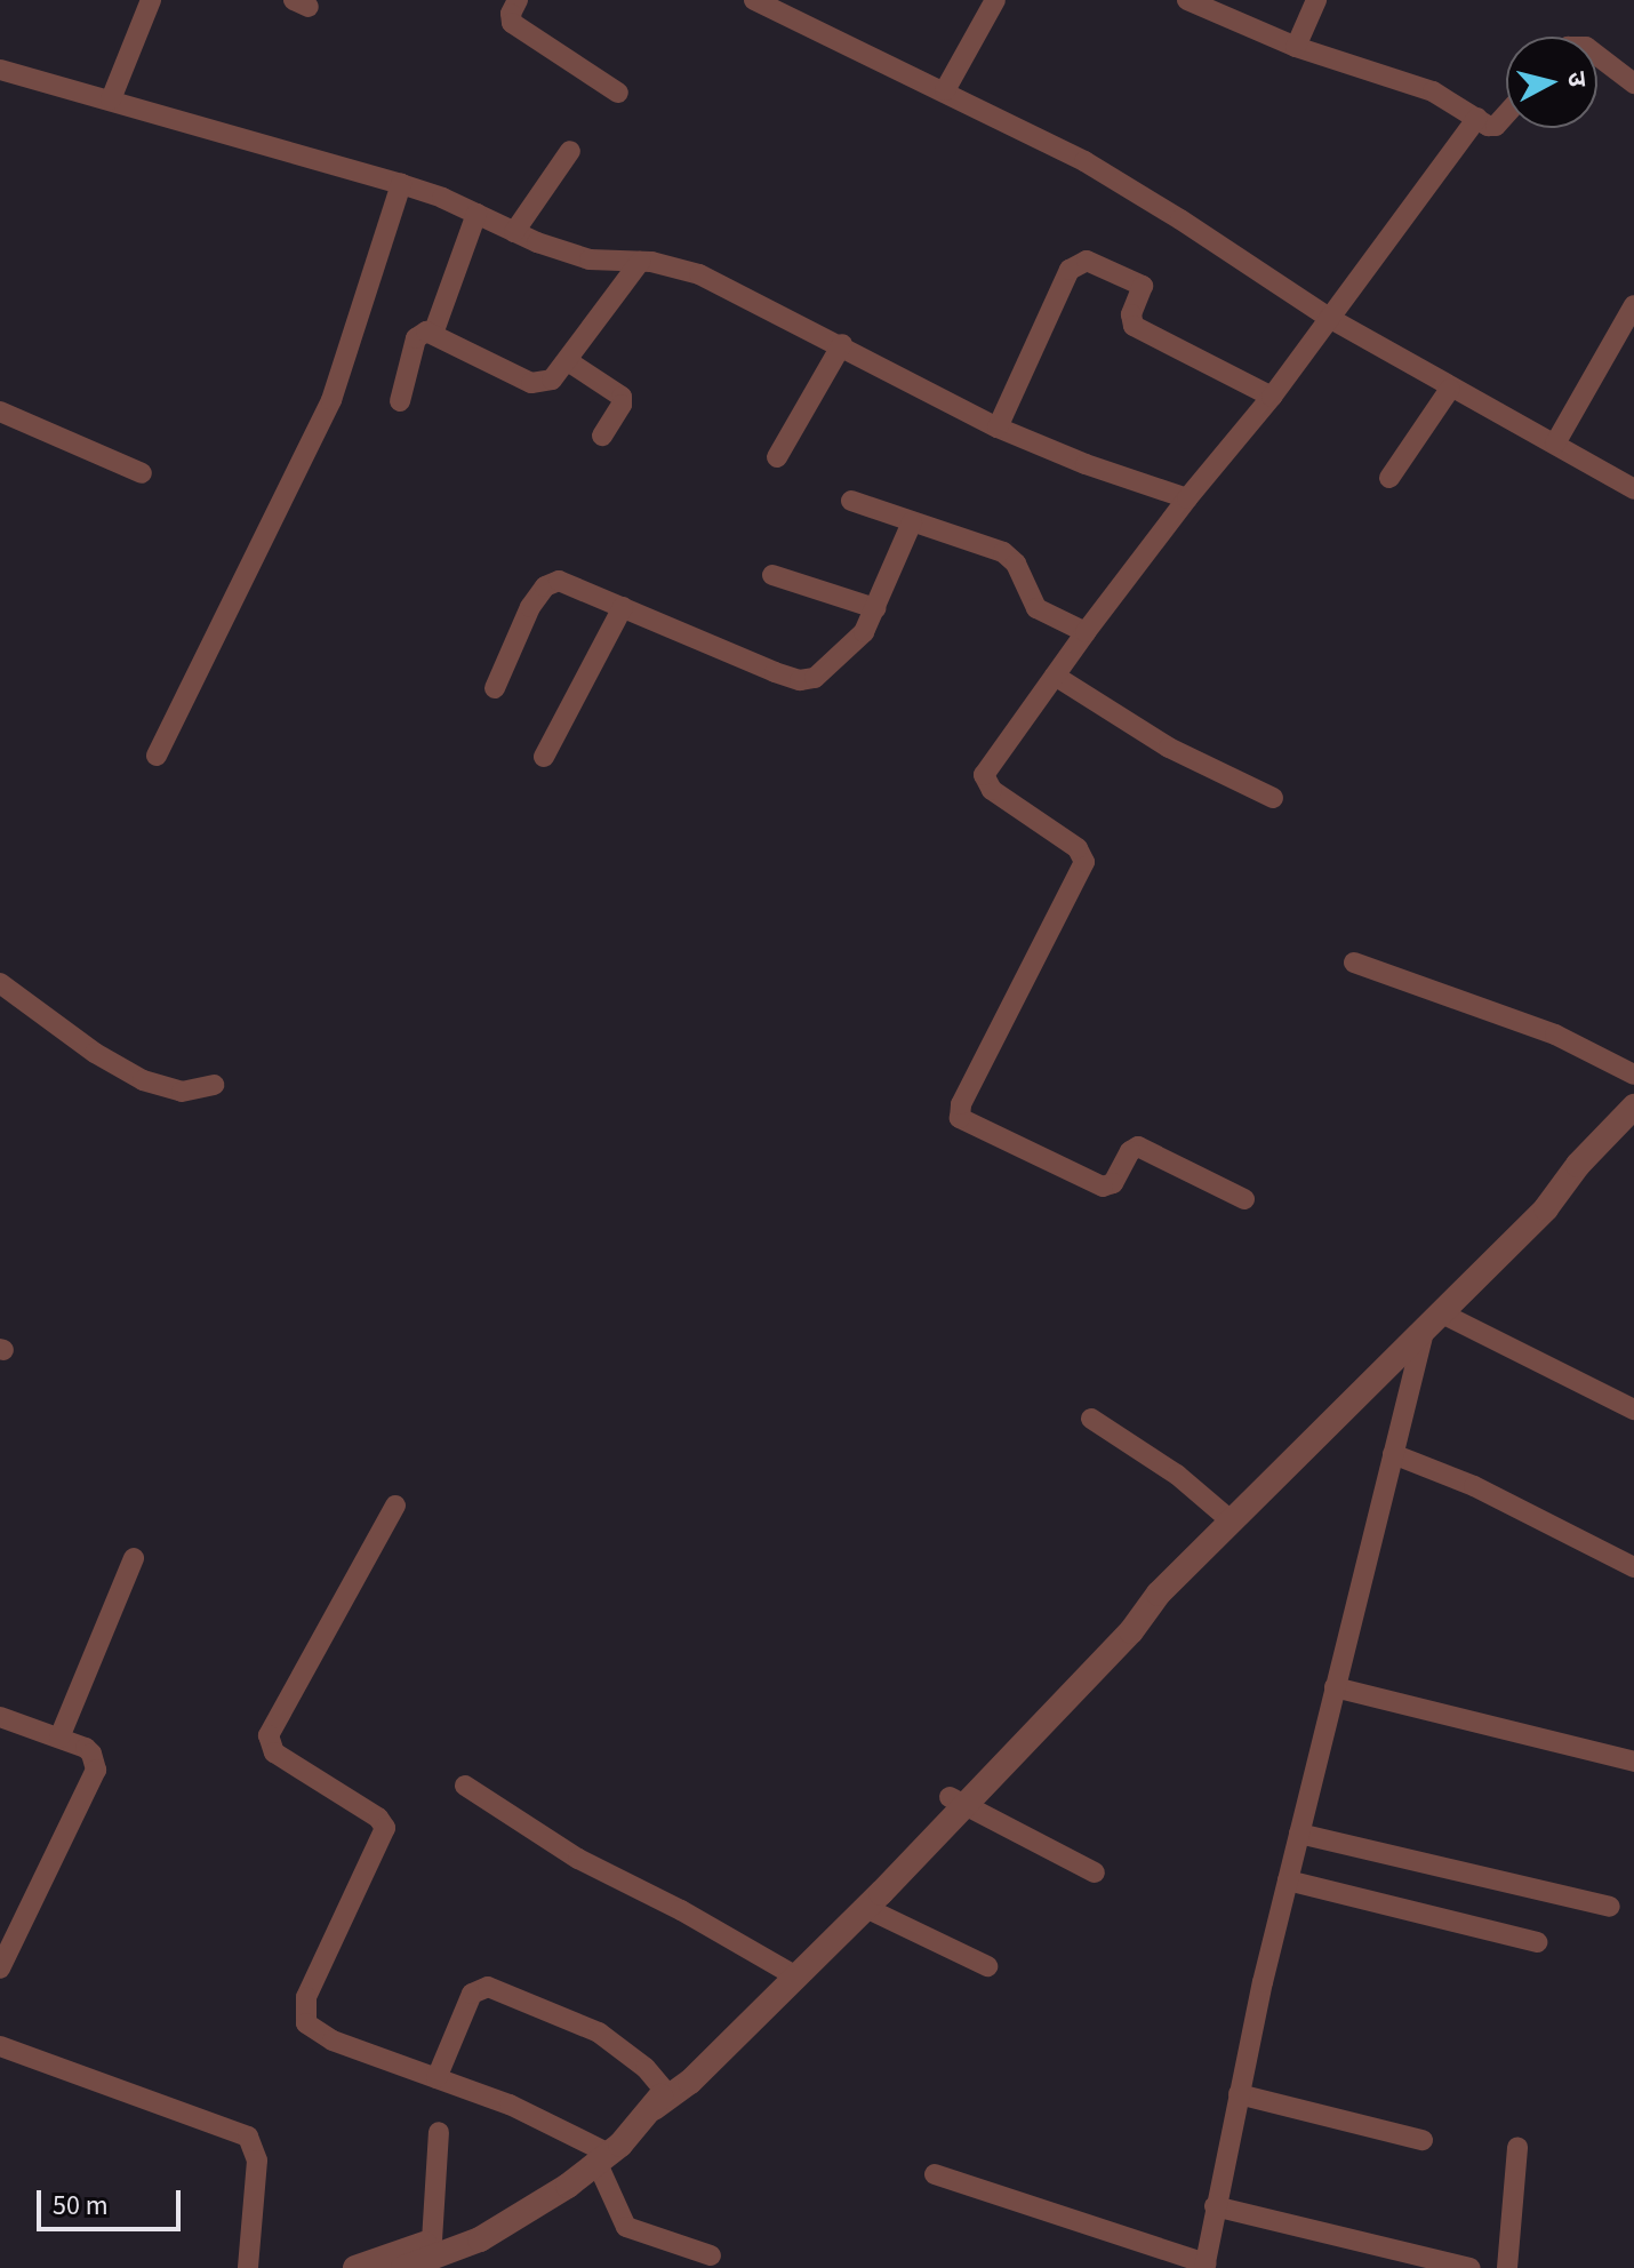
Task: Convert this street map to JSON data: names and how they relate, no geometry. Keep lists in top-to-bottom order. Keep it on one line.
{"scale_bar":"50 m","north":"right"}
